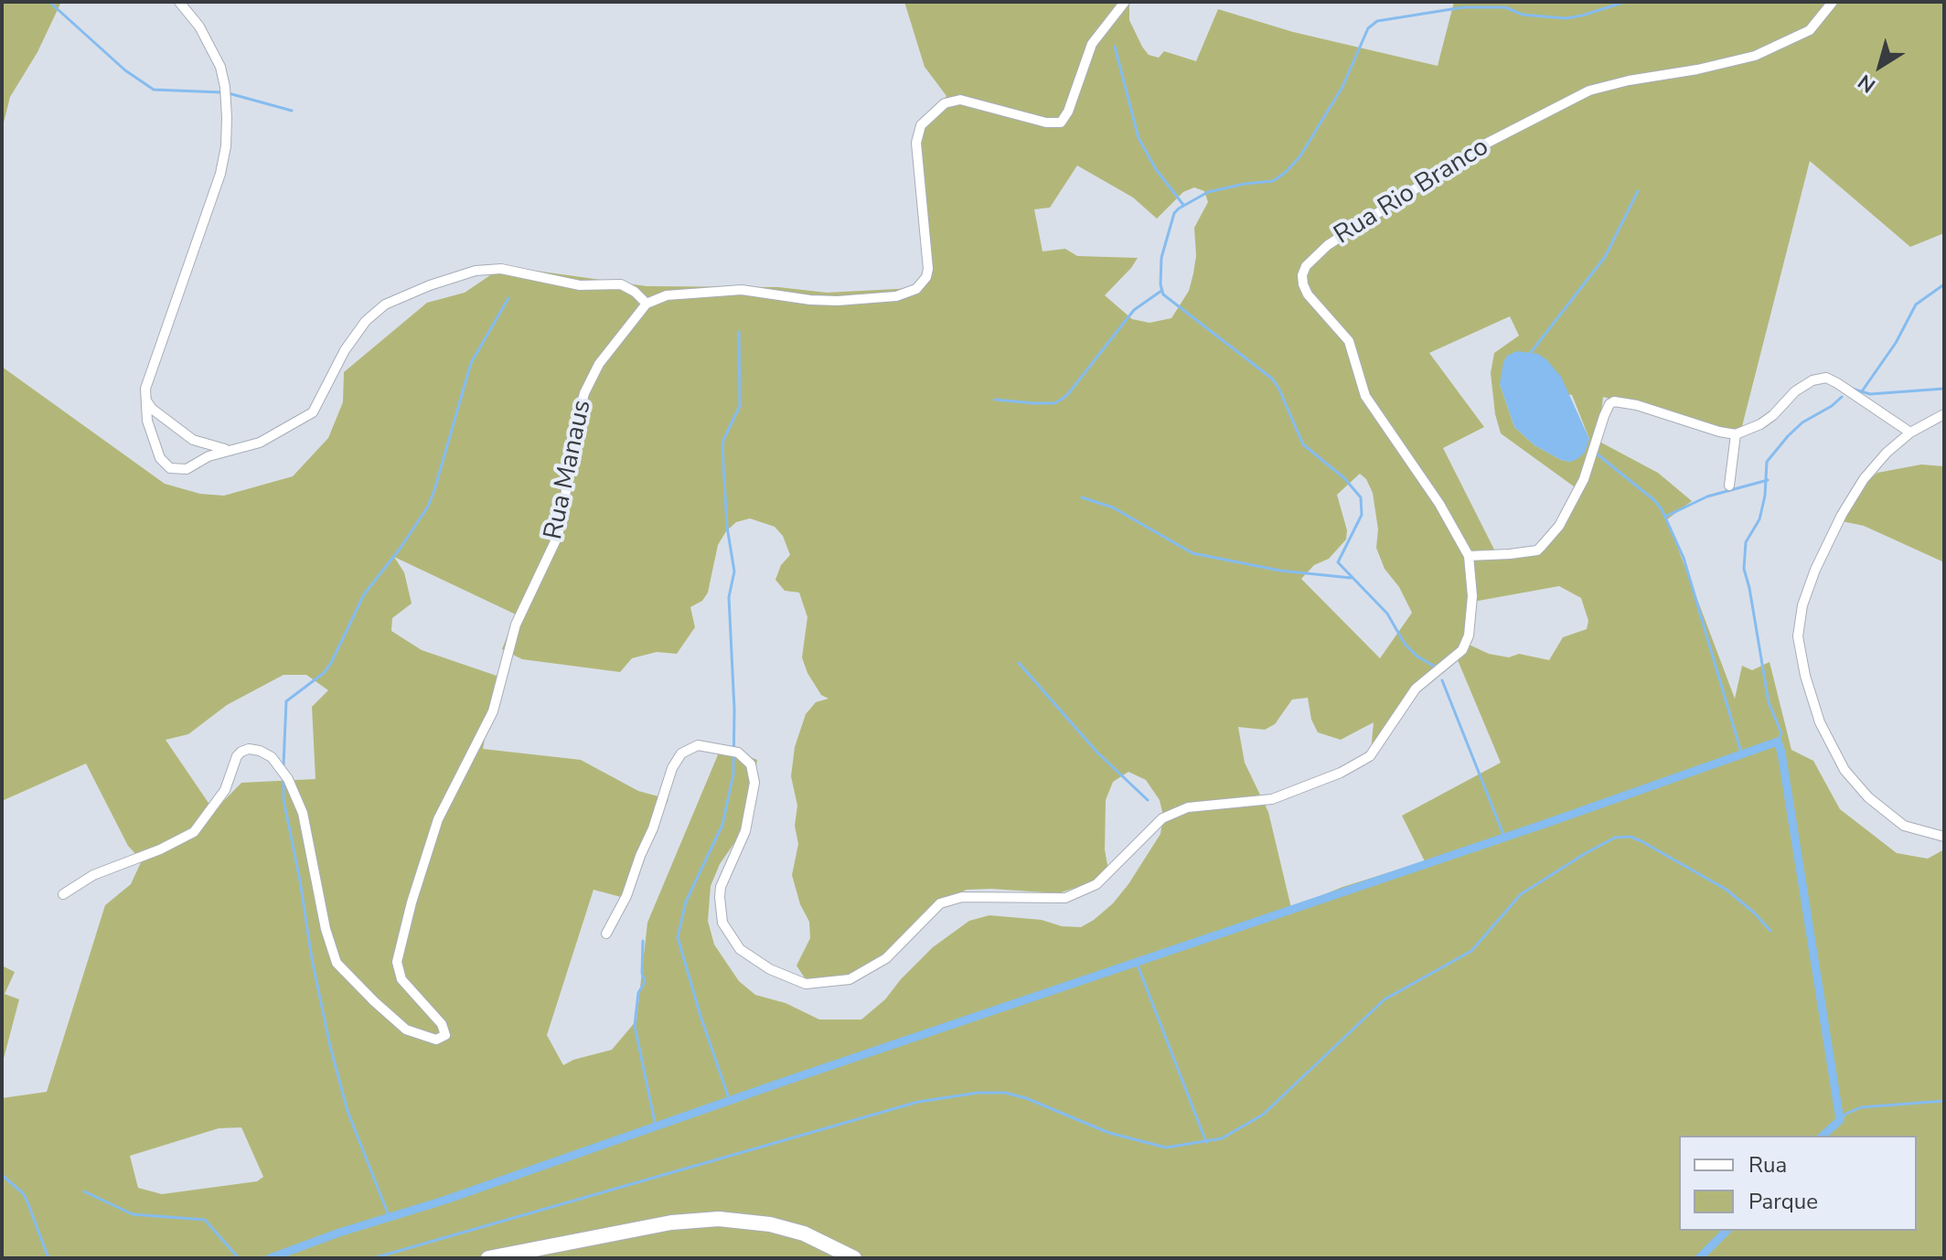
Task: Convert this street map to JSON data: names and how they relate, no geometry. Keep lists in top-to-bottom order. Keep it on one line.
{"streets":{"street":["Rua Rio Branco","Rua Manaus"]},"legend":["Rua","Parque"],"north":"bottom left"}
